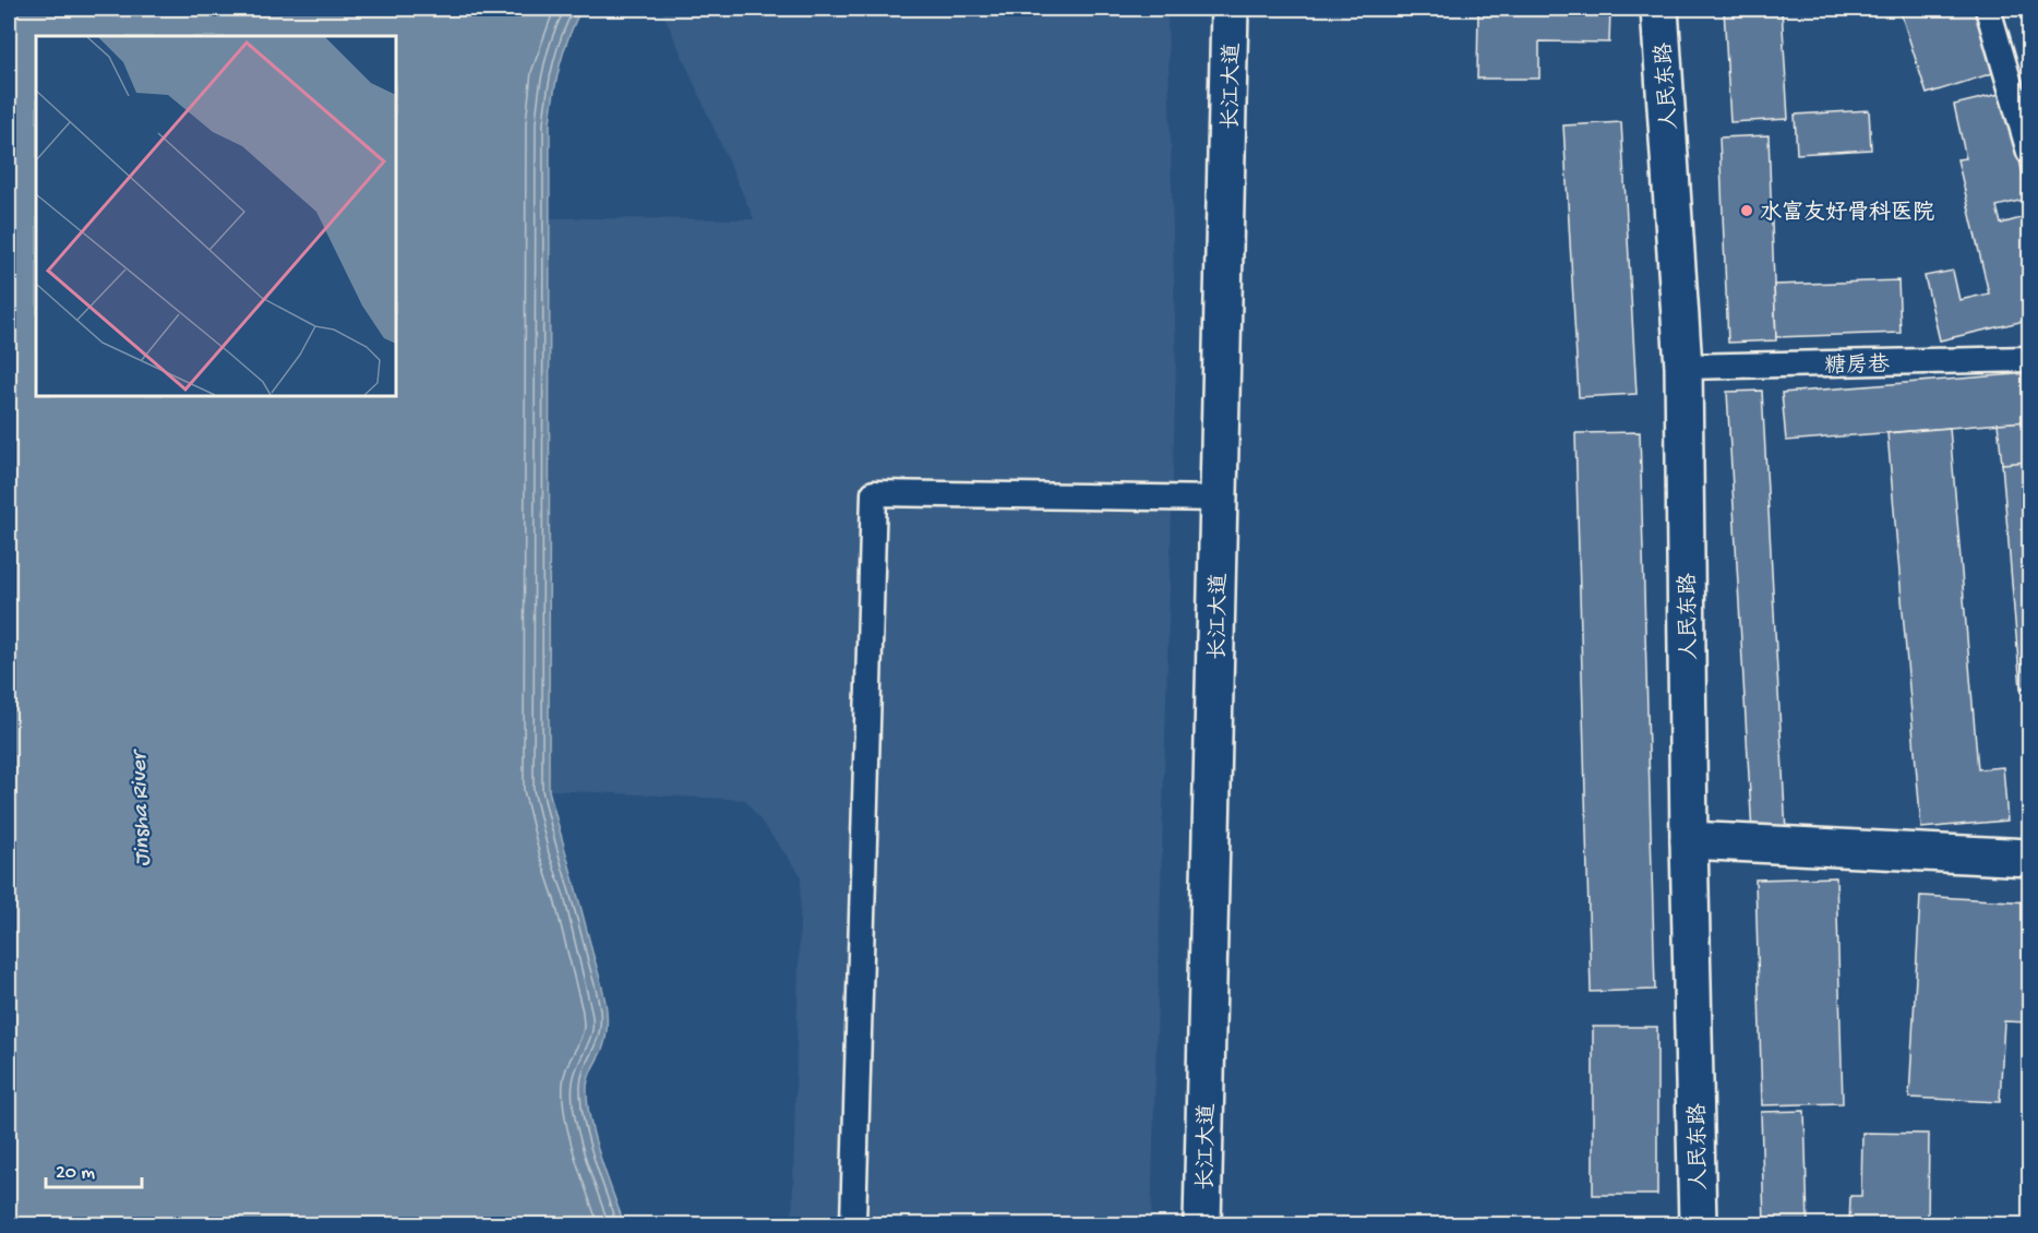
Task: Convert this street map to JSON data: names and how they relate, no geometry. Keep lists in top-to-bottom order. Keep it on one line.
{"streets":{"main road":["长江大道","人民东路"],"street":["糖房巷"]},"crossings":[["人民东路","糖房巷"]],"water":["Jinsha River"],"places":["水富友好骨科医院"],"scale_bar":"20 m"}
